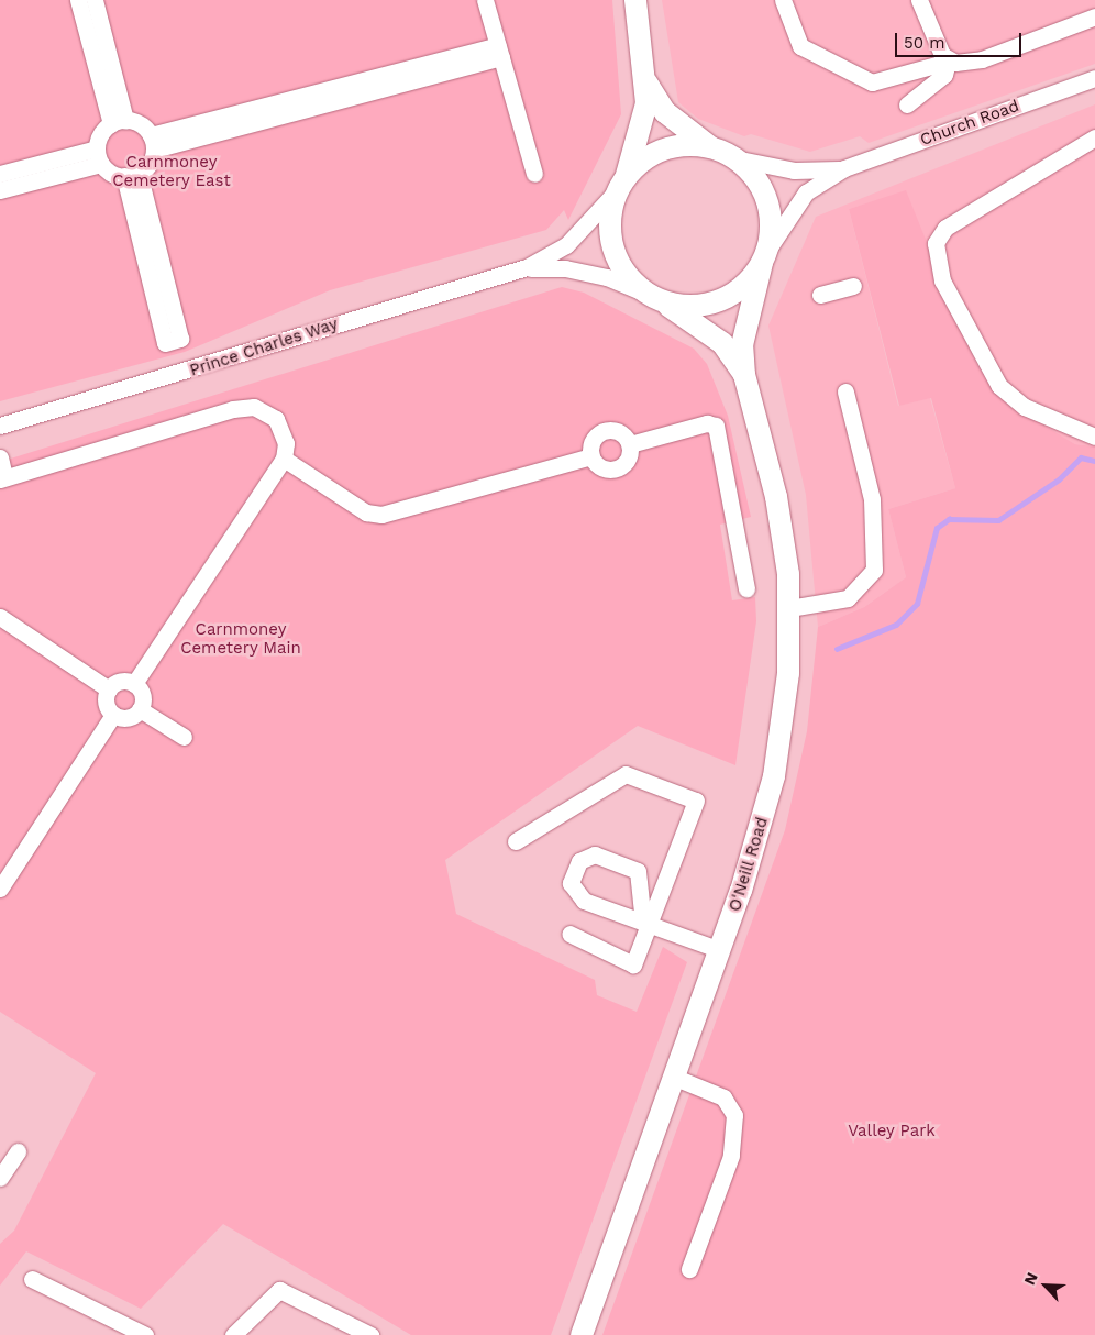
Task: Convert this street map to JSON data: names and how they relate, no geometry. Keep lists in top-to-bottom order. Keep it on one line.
{"streets":{"main road":["O'Neill Road"],"street":["Church Road","Prince Charles Way"]},"crossings":[["Church Road","Prince Charles Way"],["Church Road","O'Neill Road"],["Prince Charles Way","O'Neill Road"]],"parks":["Carnmoney Cemetery East","Carnmoney Cemetery Main","Valley Park"],"scale_bar":"50 m","north":"top left"}
